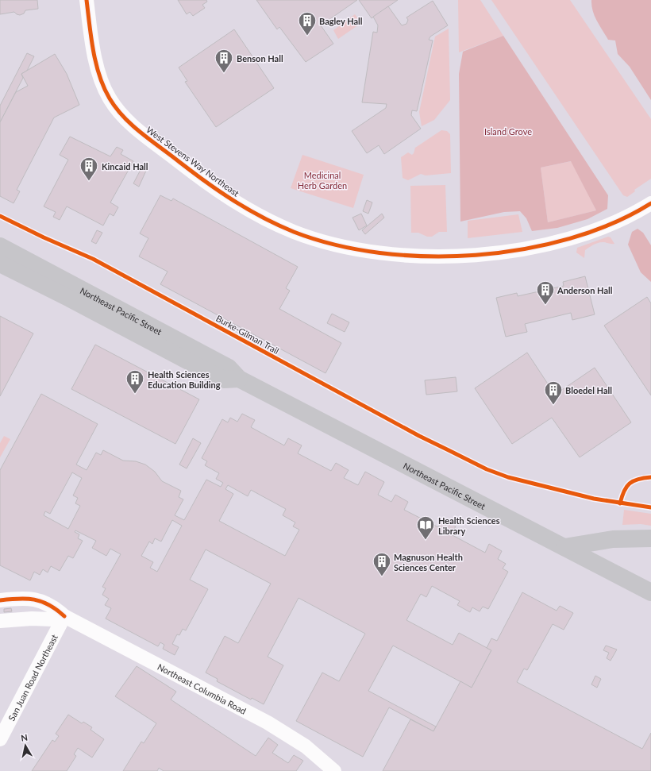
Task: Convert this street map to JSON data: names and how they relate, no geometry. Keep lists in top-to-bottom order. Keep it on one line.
{"streets":{"main road":["Northeast Pacific Street"],"street":["West Stevens Way Northeast","San Juan Road Northeast","Northeast Columbia Road"],"cycle path":["Burke-Gilman Trail"]},"crossings":[["San Juan Road Northeast","Northeast Columbia Road"]],"parks":["Island Grove","Medicinal Herb Garden"],"places":{"building":["Bagley Hall","Benson Hall","Kincaid Hall","Anderson Hall","Health Sciences Education Building","Bloedel Hall","Magnuson Health Sciences Center"],"library":["Health Sciences Library"]},"north":"top"}
